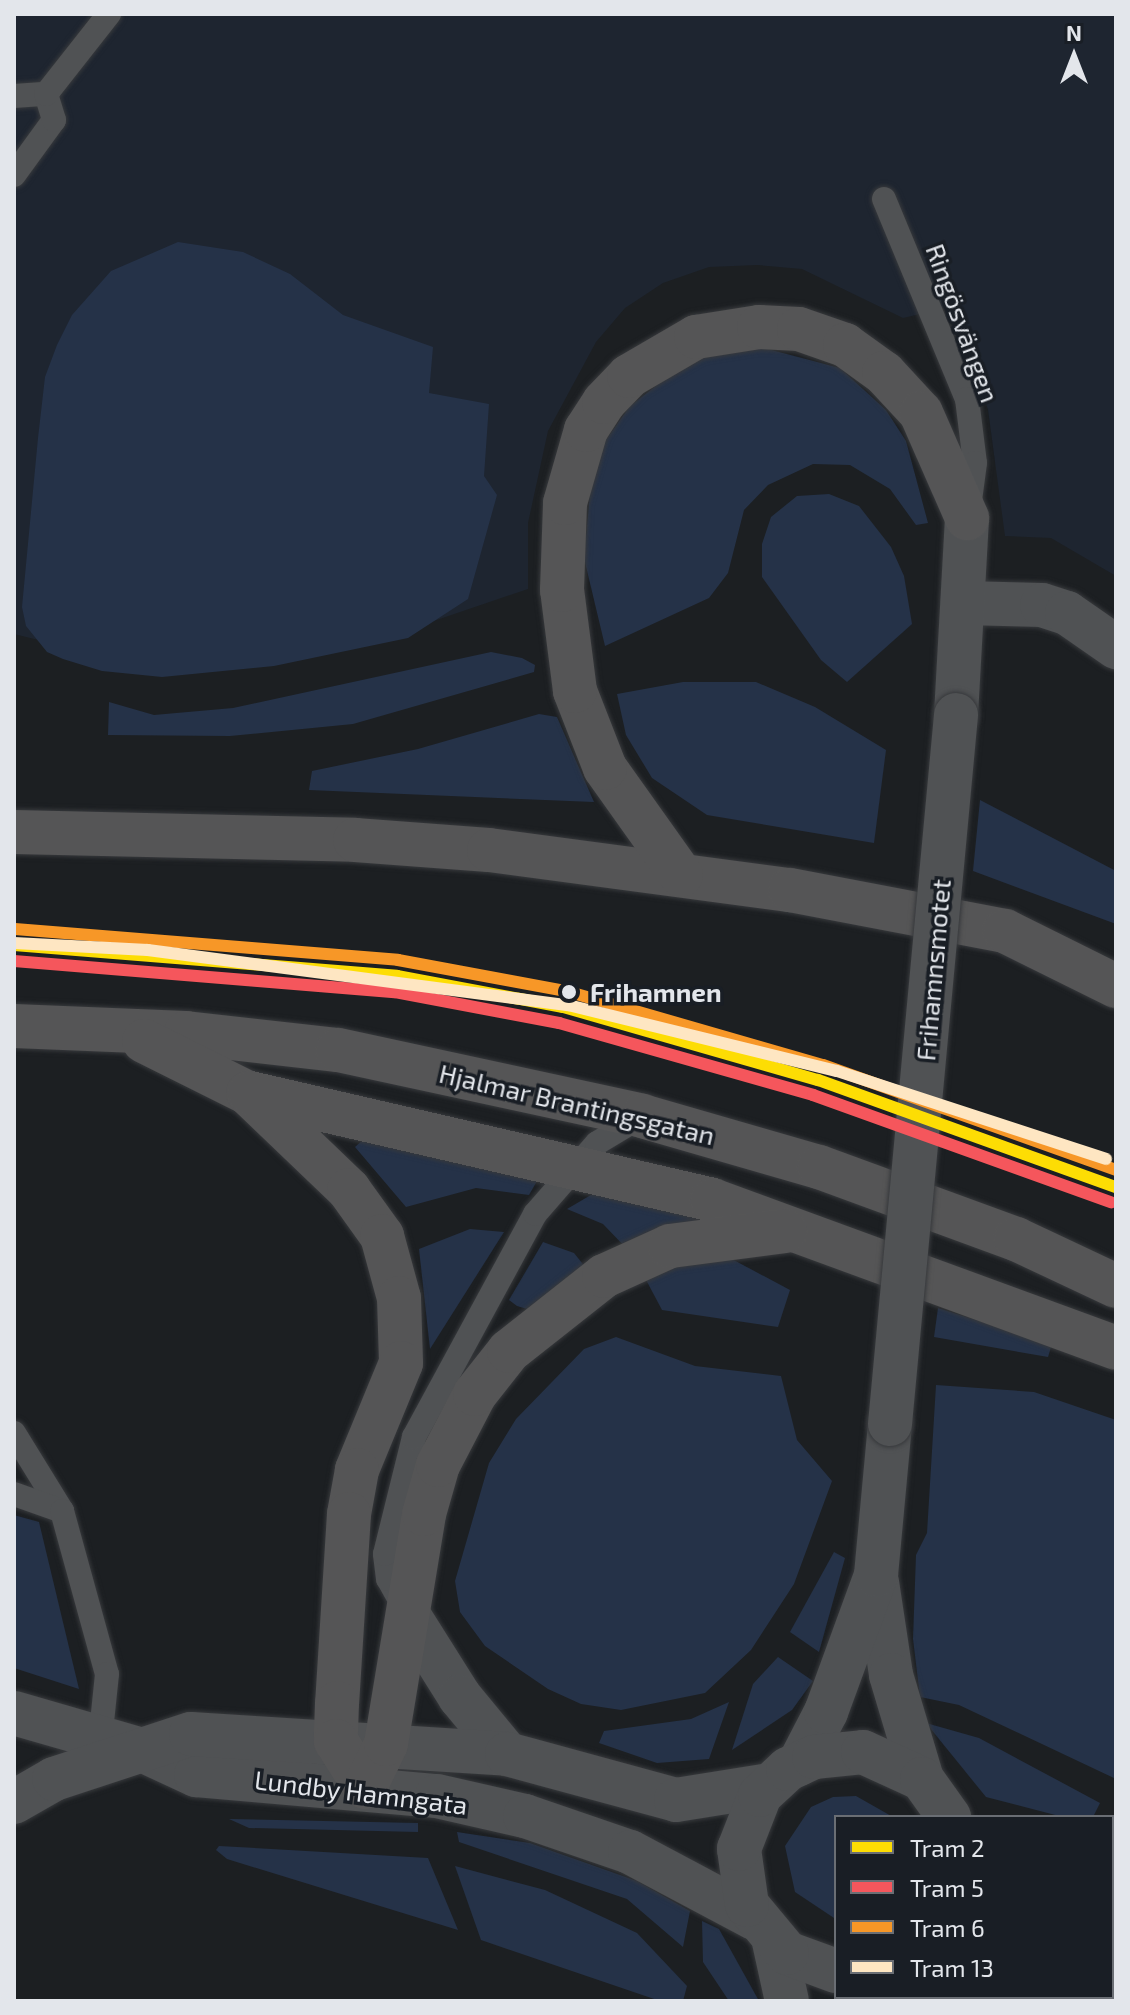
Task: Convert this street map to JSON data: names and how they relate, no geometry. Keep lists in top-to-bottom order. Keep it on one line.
{"streets":{"main road":["Hjalmar Brantingsgatan"],"street":["Frihamnsmotet","Lundby Hamngata"],"lane":["Ringösvängen"]},"crossings":[["Ringösvängen","Frihamnsmotet"],["Frihamnsmotet","Lundby Hamngata"]],"places":["Frihamnen"],"lines":["tram line 6","tram line 13","tram line 2","tram line 5"],"legend":["Tram 2","Tram 5","Tram 6","Tram 13"],"north":"top"}
